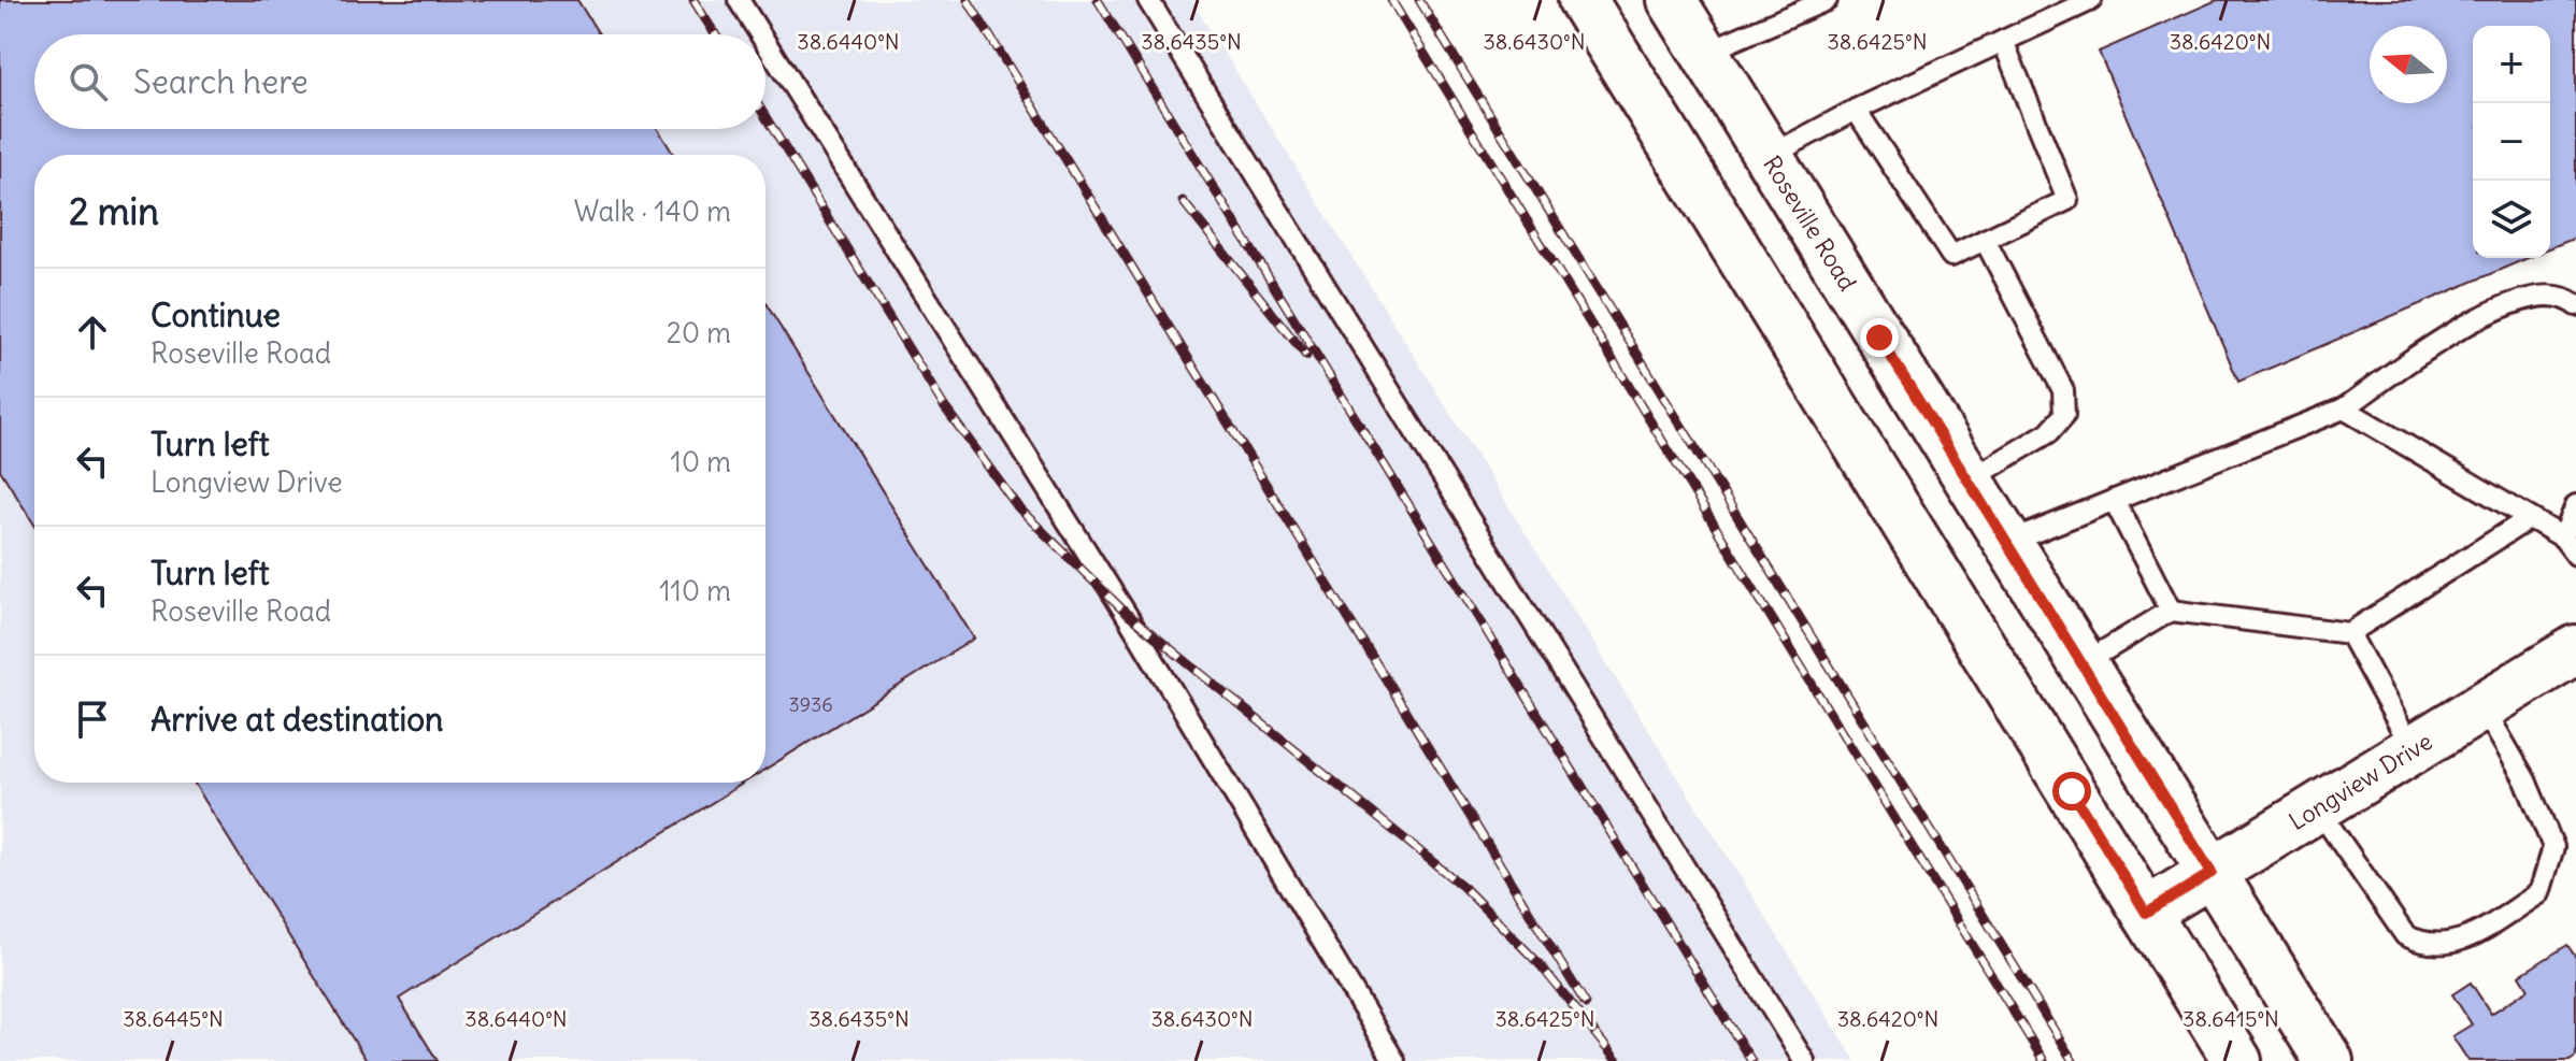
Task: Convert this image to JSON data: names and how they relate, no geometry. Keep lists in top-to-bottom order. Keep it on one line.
{"streets":{"main road":["Roseville Road","Longview Drive"]},"crossings":[["Roseville Road","Longview Drive"]],"house_numbers":["3936"],"north":"left","page":{"map_buttons":["+","−"],"search":"Search here","heading":["2 min","Walk · 140 m"],"list":[["Continue","Roseville Road","20 m"],["Turn left","Longview Drive","10 m"],["Turn left","Roseville Road","110 m"],"Arrive at destination"]},"coordinates":["38.6440°N","38.6435°N","38.6430°N","38.6425°N","38.6420°N","38.6445°N","38.6415°N"]}
